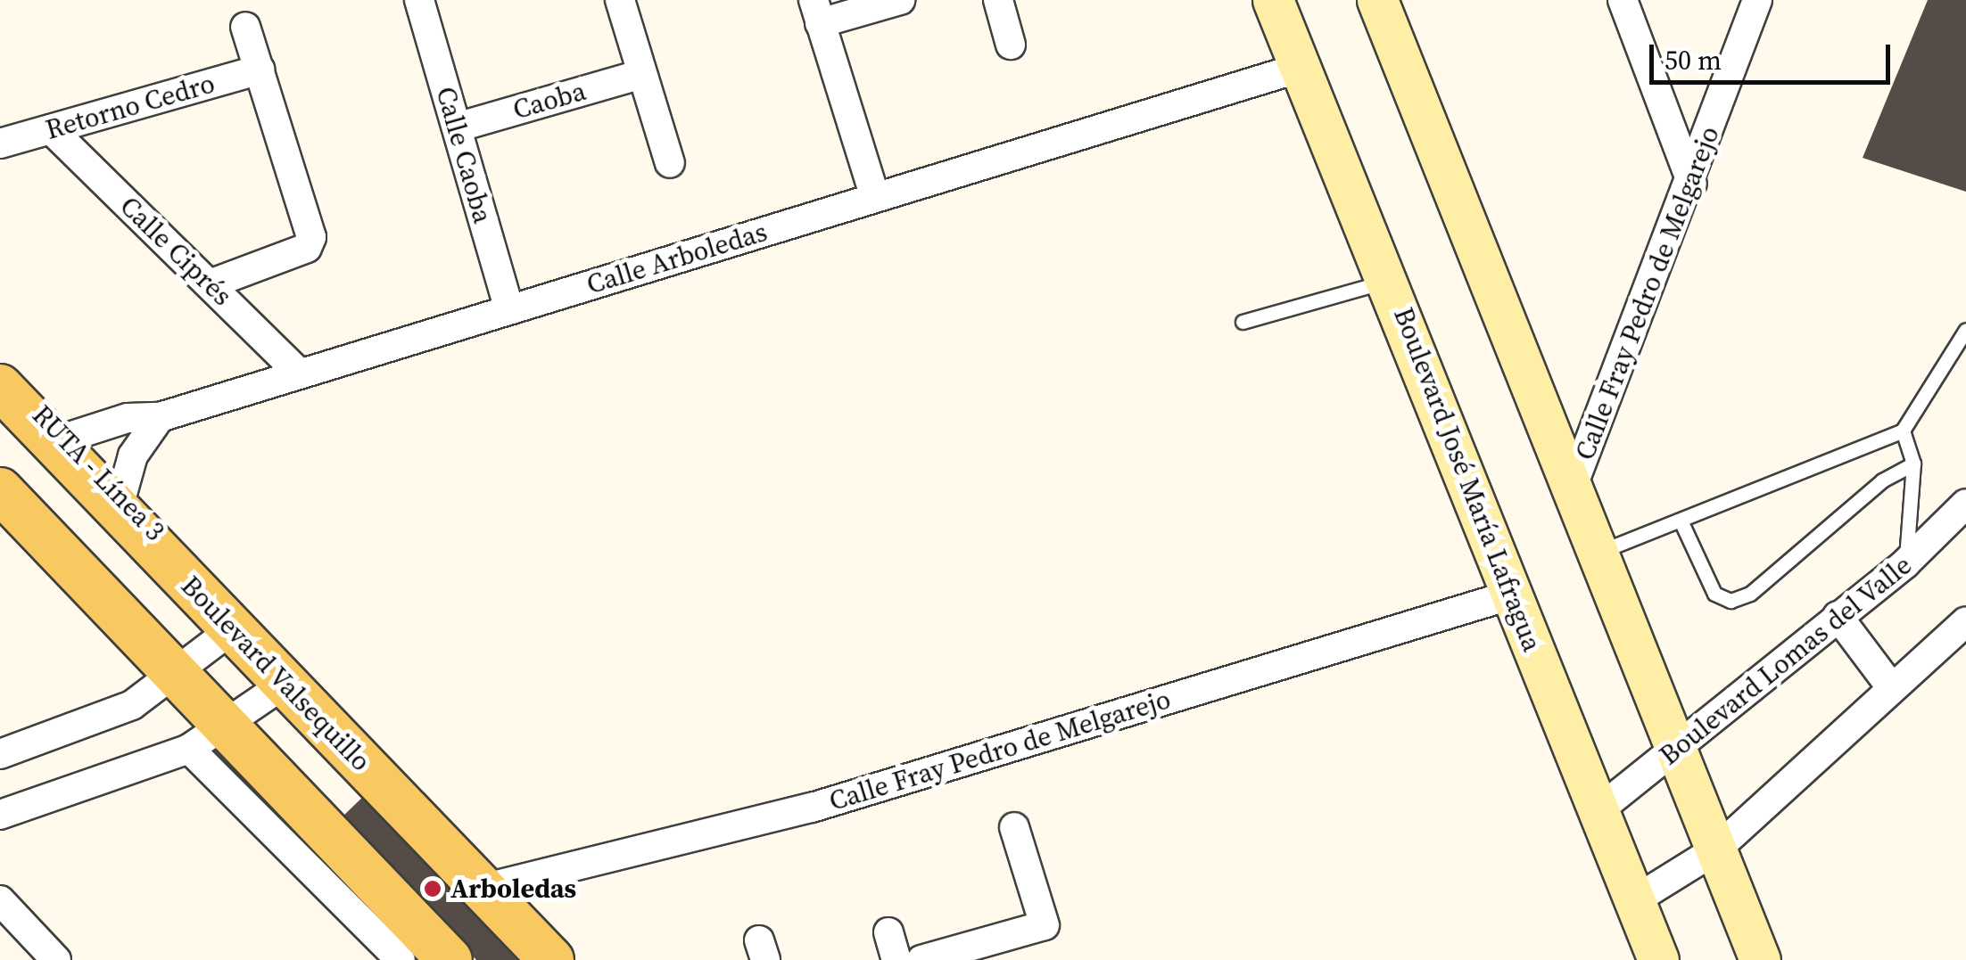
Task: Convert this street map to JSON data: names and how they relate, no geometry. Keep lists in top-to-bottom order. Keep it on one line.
{"streets":{"main road":["Boulevard José María Lafragua","Boulevard Valsequillo"],"street":["Caoba","Retorno Cedro","Calle Caoba","Calle Ciprés","Calle Arboledas","Calle Fray Pedro de Melgarejo","Boulevard Lomas del Valle"],"lane":["RUTA - Línea 3"]},"crossings":[["Caoba","Calle Caoba"],["Retorno Cedro","Calle Ciprés"],["Calle Caoba","Calle Arboledas"],["Calle Ciprés","Calle Arboledas"],["Calle Arboledas","Boulevard José María Lafragua"],["Calle Arboledas","Boulevard Valsequillo"],["Calle Fray Pedro de Melgarejo","Boulevard José María Lafragua"],["Calle Fray Pedro de Melgarejo","Boulevard Valsequillo"],["RUTA - Línea 3","Boulevard Valsequillo"],["Boulevard José María Lafragua","Boulevard Lomas del Valle"]],"places":["Arboledas"],"scale_bar":"50 m"}
